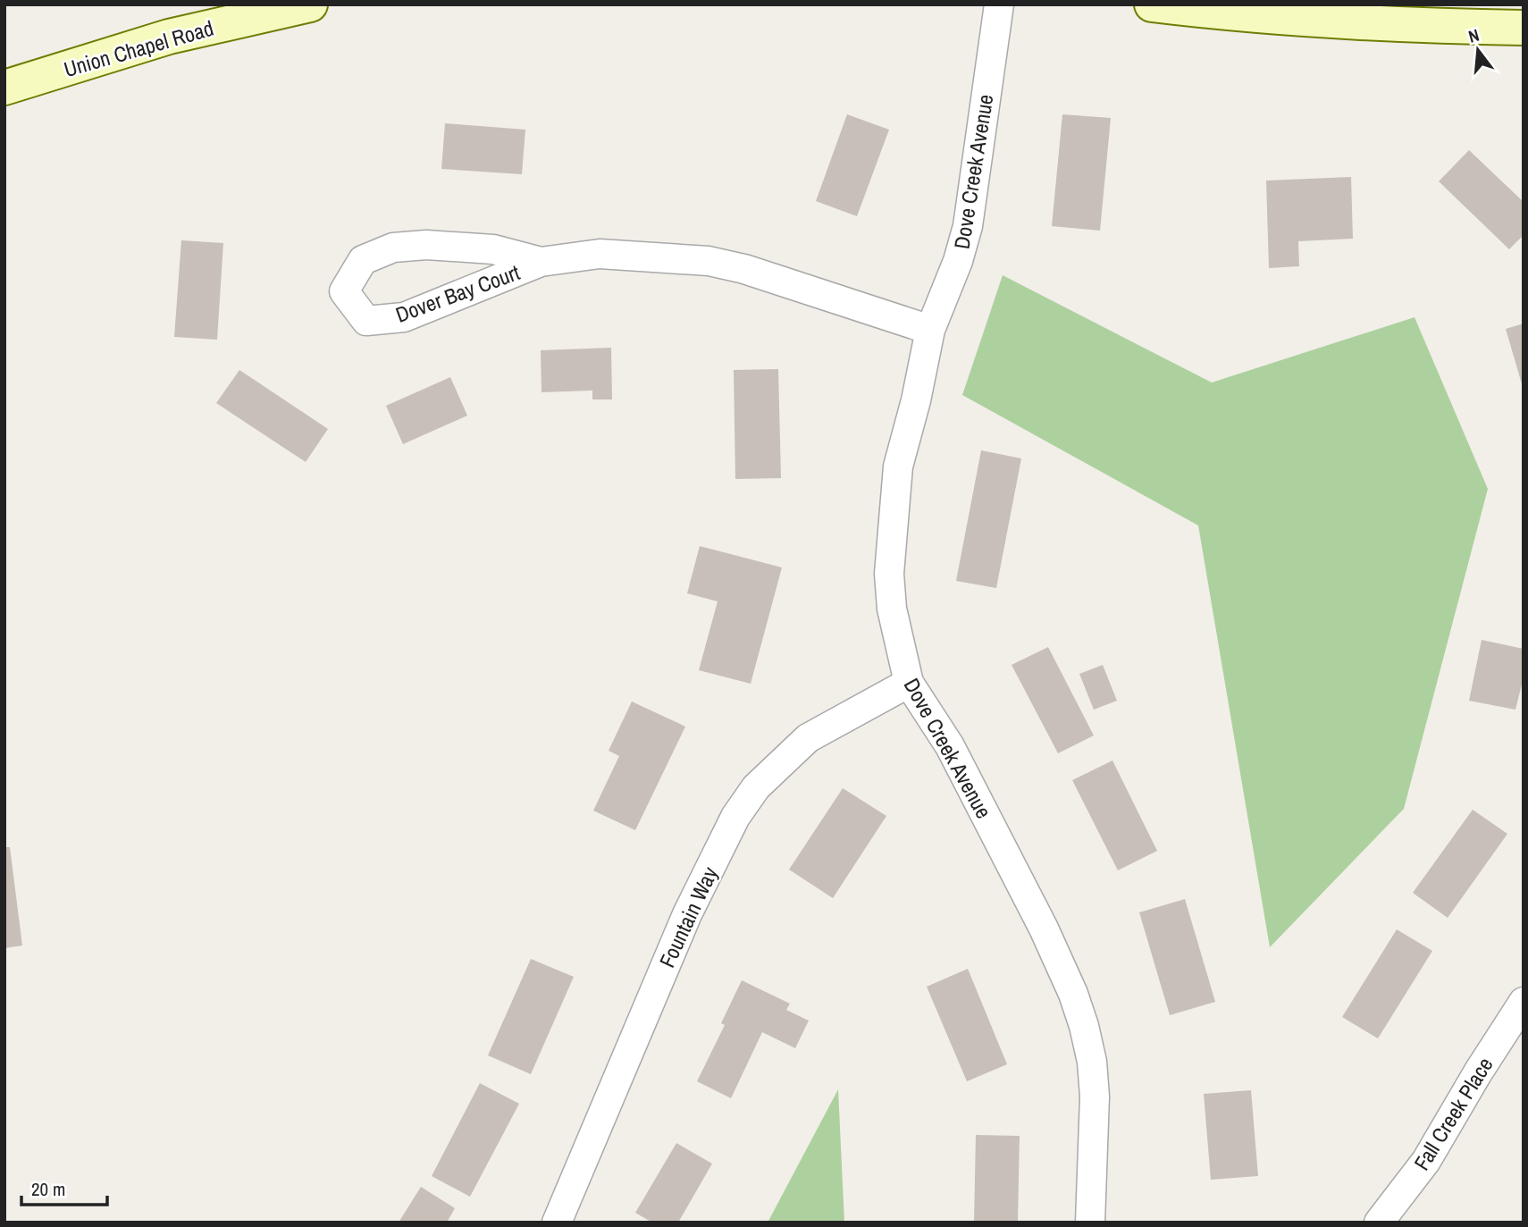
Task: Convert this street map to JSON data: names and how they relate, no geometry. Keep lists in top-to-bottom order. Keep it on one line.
{"streets":{"street":["Union Chapel Road","Dove Creek Avenue","Dover Bay Court","Fountain Way","Fall Creek Place"]},"crossings":[["Dove Creek Avenue","Dover Bay Court"],["Dove Creek Avenue","Fountain Way"]],"scale_bar":"20 m","north":"top"}
